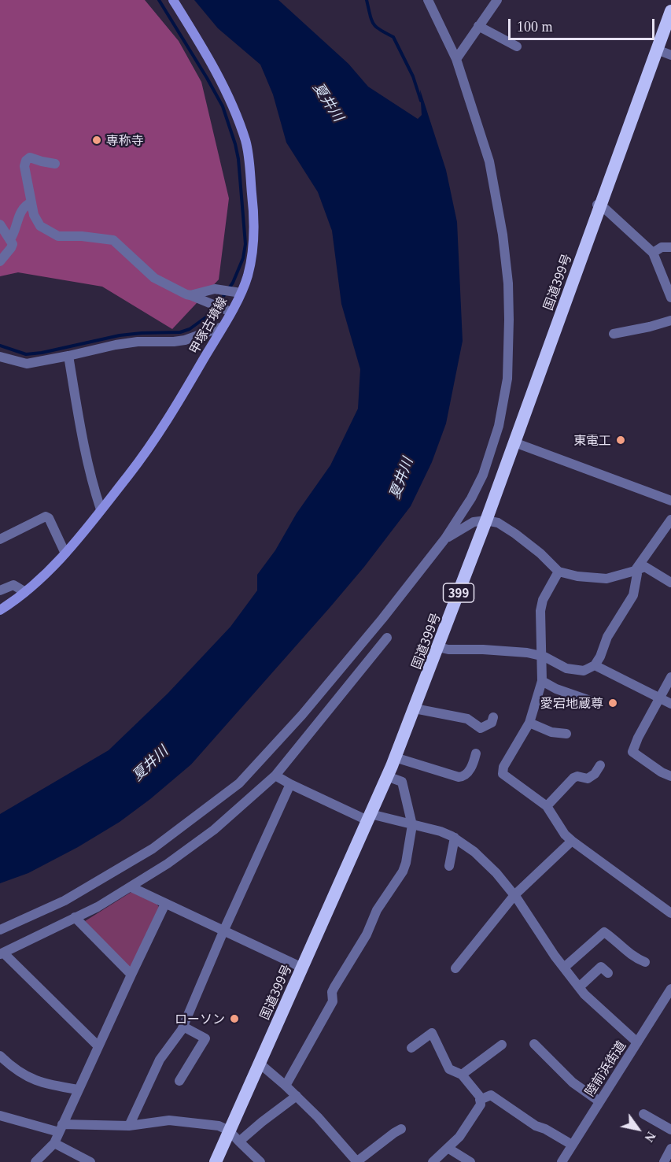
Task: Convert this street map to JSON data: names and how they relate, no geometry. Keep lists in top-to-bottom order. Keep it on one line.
{"streets":{"highway":["国道399号","399"],"main road":["甲塚古墳線"],"street":["陸前浜街道"]},"water":["夏井川"],"places":["専称寺","東電工","愛宕地蔵尊","ローソン"],"scale_bar":"100 m","north":"bottom right"}
